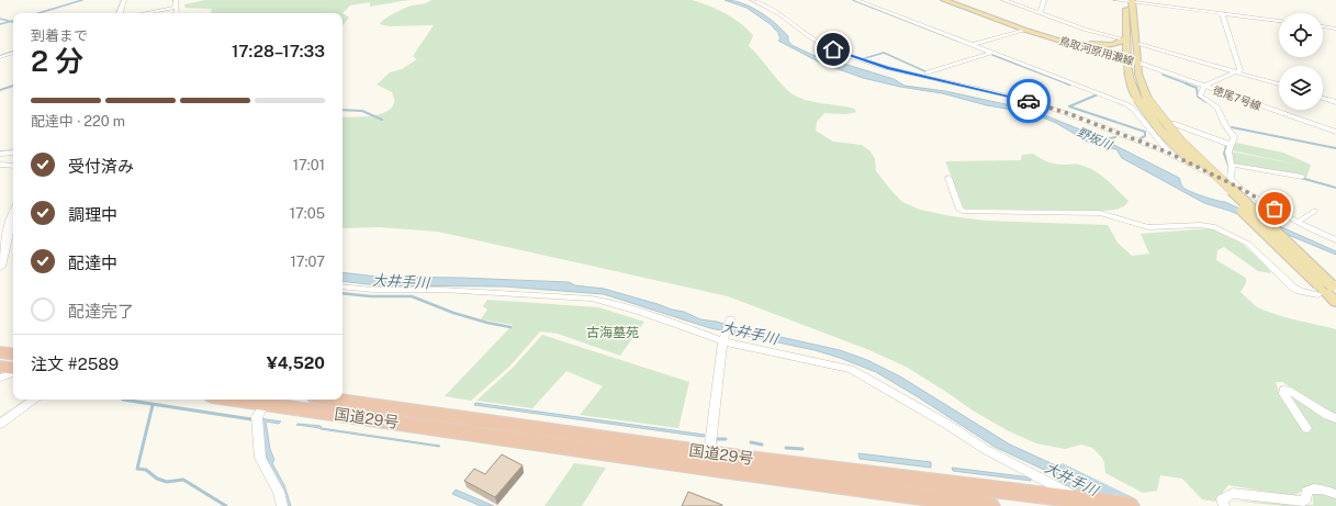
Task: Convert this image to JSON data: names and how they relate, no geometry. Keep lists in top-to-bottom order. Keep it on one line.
{"streets":{"highway":["国道29号"],"main road":["鳥取河原用瀬線"],"street":["徳尾7号線"]},"crossings":[["鳥取河原用瀬線","徳尾7号線"]],"water":["野坂川","大井手川"],"parks":["古海墓苑"],"page":{"heading":["2 分","到着まで","17:28–17:33"],"panel":["注文 #2589","¥4,520"],"bar":"配達中 · 220 m","list":[["受付済み","17:01"],["調理中","17:05"],["配達中","17:07"],"配達完了"]}}
